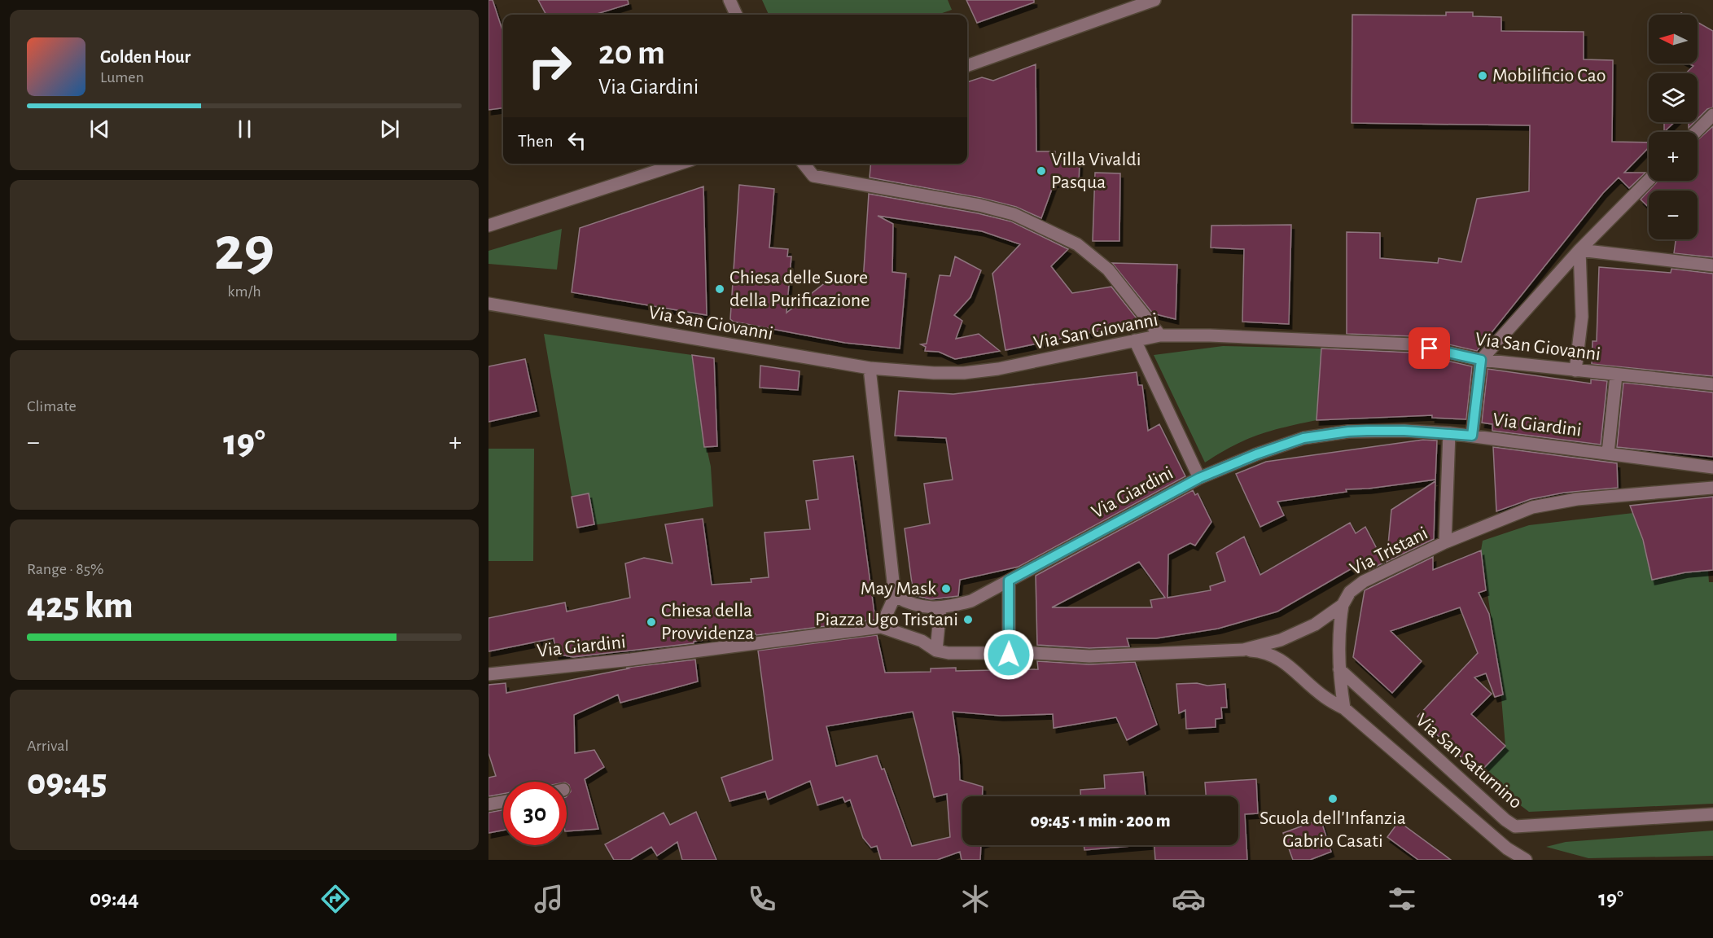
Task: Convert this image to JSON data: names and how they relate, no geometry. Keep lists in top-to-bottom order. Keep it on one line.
{"streets":{"street":["Via San Giovanni","Via Giardini","Via Tristani","Via San Saturnino"]},"crossings":[["Via Tristani","Via San Saturnino"]],"places":["Mobilificio Cao","Villa Vivaldi Pasqua","Chiesa delle Suore della Purificazione","May Mask","Piazza Ugo Tristani","Chiesa della Provvidenza","Scuola dell'Infanzia Gabrio Casati"],"north":"left","page":{"map_buttons":["+","−"],"turn":["20 m","Via Giardini"],"song":["Golden Hour","Lumen"],"then":"Then","tile":[["29","km/h"],"Climate",["Range · 85%","425 km"],["Arrival","09:45"]],"heat":["−","19°","+"],"limit":"30","trip":"09:45 · 1 min · 200 m","tabs":["09:44","19°"]}}
